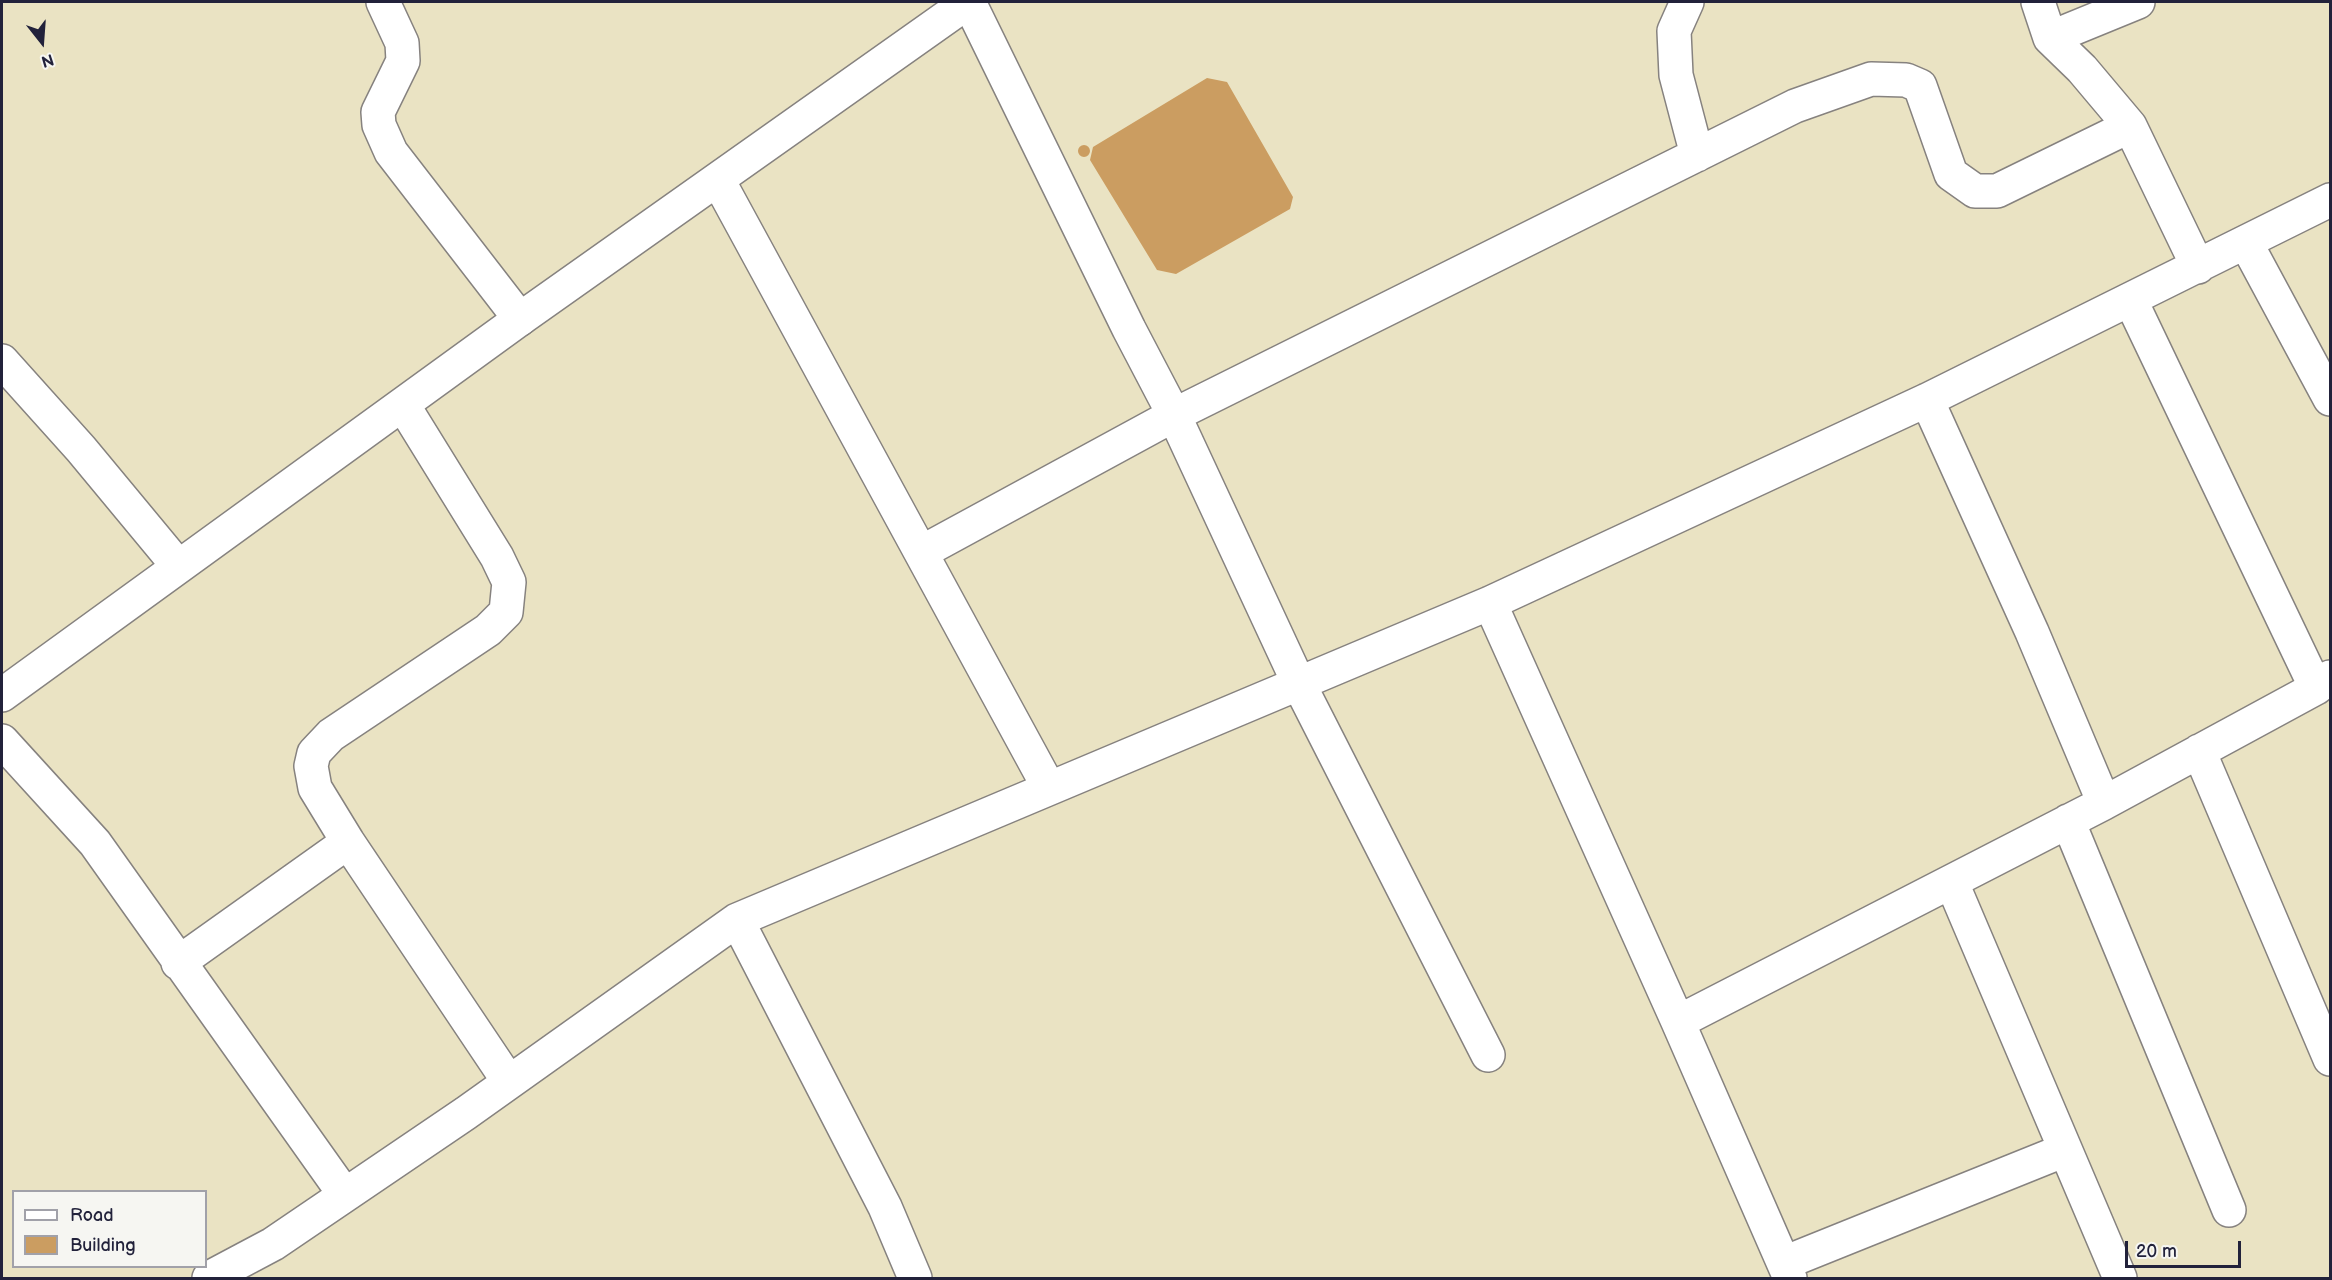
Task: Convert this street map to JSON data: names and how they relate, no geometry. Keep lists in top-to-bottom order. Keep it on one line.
{"legend":["Road","Building"],"scale_bar":"20 m","north":"bottom"}
